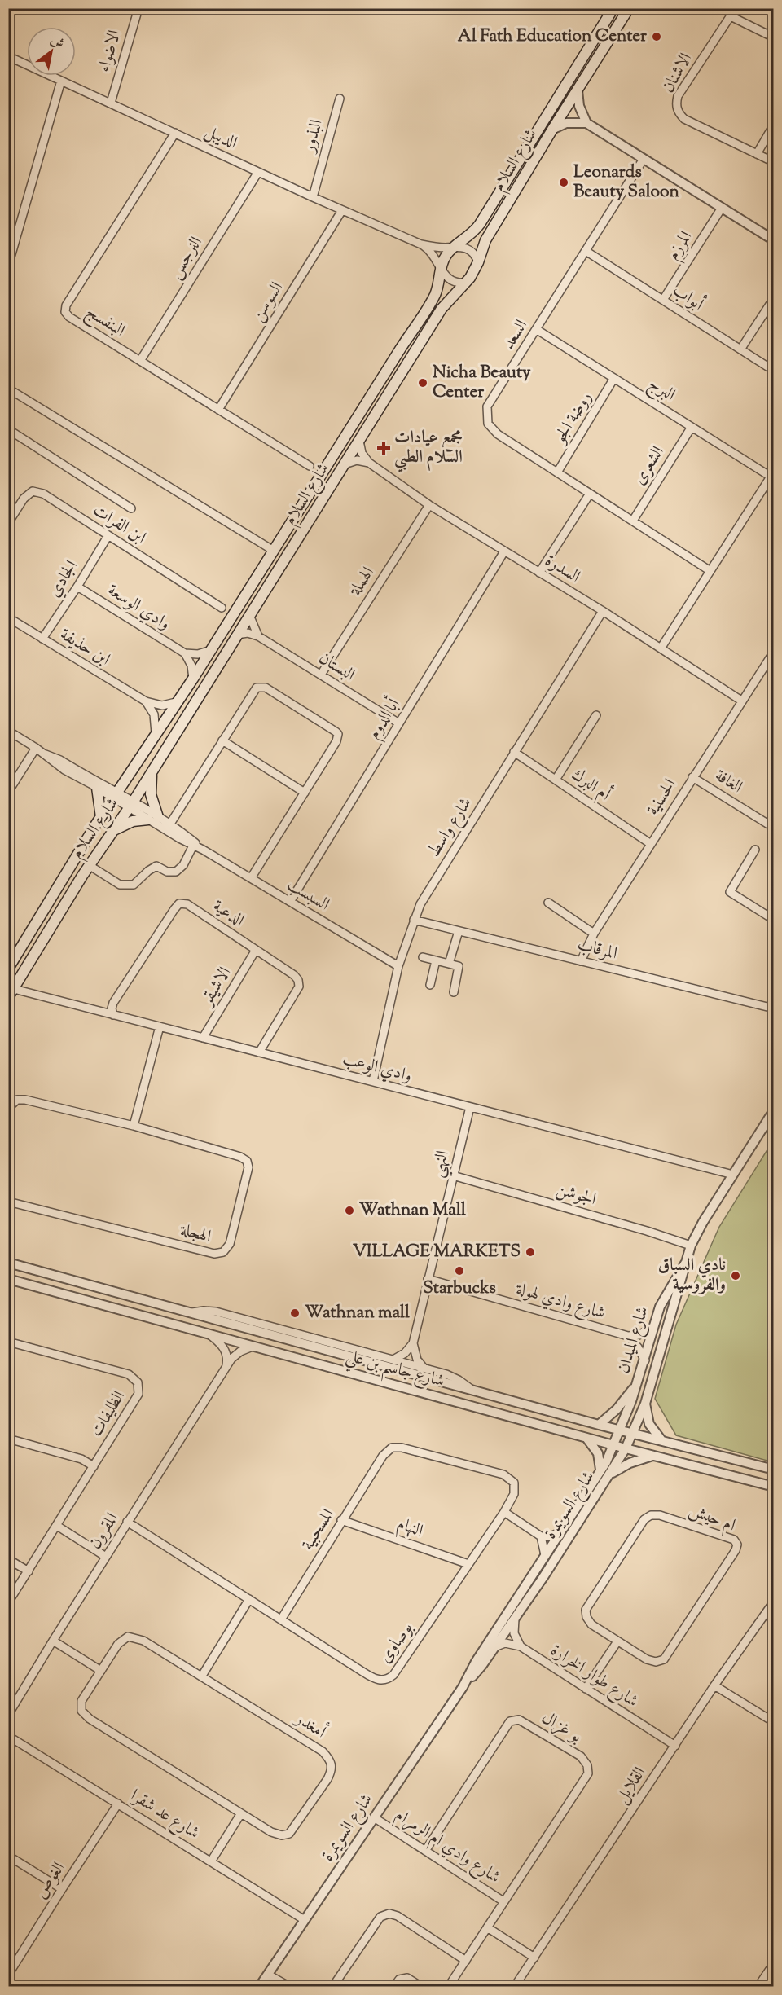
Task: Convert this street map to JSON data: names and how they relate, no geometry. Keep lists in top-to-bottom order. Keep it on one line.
{"streets":{"main road":["شارع السلام"],"street":["الاضواء","الاشنان","البذور","الديبل","المرزم","النرجس","أبواب","السوسن","البنفسج","السعد","البرج","روضة الجو","الشعرى","ابن الفرات","السدرة","الجادي","الهملة","وادي الوسعة","ابن حذيفة","البستان","أبا الدوم","الغافة","أم البرك","الحسنية","شارع واسط","السبسب","الدعية","المرقاب","الاشيقر","وادي الوعب","النهي","الجوشن","الهجلة","شارع وادي لهولة","شارع الميدان","شارع جاسم بن علي","الظليفات","شارع السويمرة","ام حيش","النهام","المسحبية","المقرون","بوصاوى","شارع طوار الخرارة","أمغدر","بو غزال","القلايل","شارع عد شقرا","شارع وادي ام الرمرام","الغوص"]},"crossings":[["الاضواء","الديبل"],["البذور","الديبل"],["الديبل","شارع السلام"],["الديبل","النرجس"],["الديبل","السوسن"],["الديبل","البنفسج"],["شارع السلام","ابن حذيفة"],["شارع السلام","البستان"],["شارع السلام","السبسب"],["شارع السلام","وادي الوعب"],["المرزم","أبواب"],["النرجس","البنفسج"],["أبواب","السعد"],["السوسن","البنفسج"],["السعد","البرج"],["السعد","روضة الجو"],["السعد","الشعرى"],["البرج","روضة الجو"],["البرج","الشعرى"],["ابن الفرات","الجادي"],["السدرة","الهملة"],["السدرة","أبا الدوم"],["السدرة","الحسنية"],["السدرة","شارع واسط"],["الجادي","وادي الوسعة"],["الجادي","ابن حذيفة"],["الهملة","البستان"],["البستان","أبا الدوم"],["أبا الدوم","السبسب"],["الغافة","الحسنية"],["أم البرك","الحسنية"],["أم البرك","شارع واسط"],["الحسنية","المرقاب"],["شارع واسط","السبسب"],["شارع واسط","المرقاب"],["شارع واسط","وادي الوعب"],["الدعية","الاشيقر"],["الدعية","وادي الوعب"],["الاشيقر","وادي الوعب"],["وادي الوعب","النهي"],["وادي الوعب","شارع الميدان"],["النهي","الجوشن"],["النهي","شارع وادي لهولة"],["الجوشن","شارع الميدان"],["شارع الميدان","شارع جاسم بن علي"],["شارع الميدان","شارع السويمرة"],["شارع جاسم بن علي","شارع السويمرة"],["شارع جاسم بن علي","المقرون"],["شارع السويمرة","شارع عد شقرا"],["شارع السويمرة","شارع وادي ام الرمرام"],["النهام","المسحبية"],["النهام","بوصاوى"],["المسحبية","بوصاوى"],["المقرون","بوصاوى"],["شارع طوار الخرارة","القلايل"],["بو غزال","شارع وادي ام الرمرام"],["شارع عد شقرا","الغوص"]],"places":{"other":["Al Fath Education Center","Leonards Beauty Saloon","Nicha Beauty Center","Wathnan Mall","VILLAGE MARKETS","Starbucks","نادي السباق والفروسية","Wathnan mall"],"health":["مجمع عيادات السلام الطبي"]},"north":"top right"}
